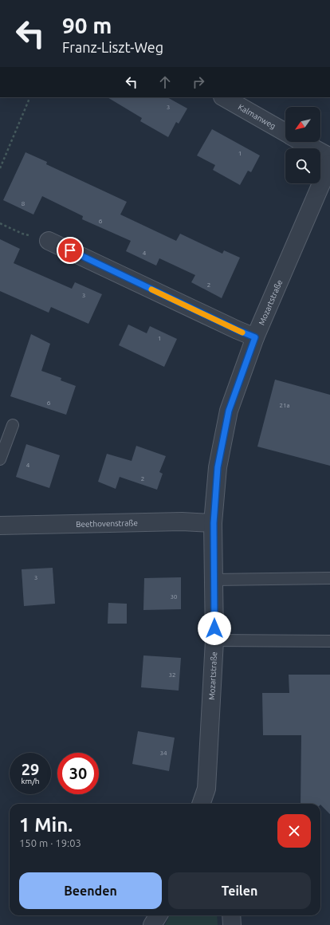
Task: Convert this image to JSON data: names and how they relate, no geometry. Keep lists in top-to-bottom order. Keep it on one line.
{"streets":{"street":["Kalmanweg","Mozartstraße","Beethovenstraße"]},"crossings":[["Mozartstraße","Beethovenstraße"]],"house_numbers":["3","1","8","6","4","2","3","1","6","21a","4","2","3","30","32","34"],"north":"bottom left","page":{"turn":["90 m","Franz-Liszt-Weg"],"speed":"29 km/h","limit":"30","heading":["1 Min.","150 m · 19:03"],"buttons":["Beenden","Teilen"]}}
